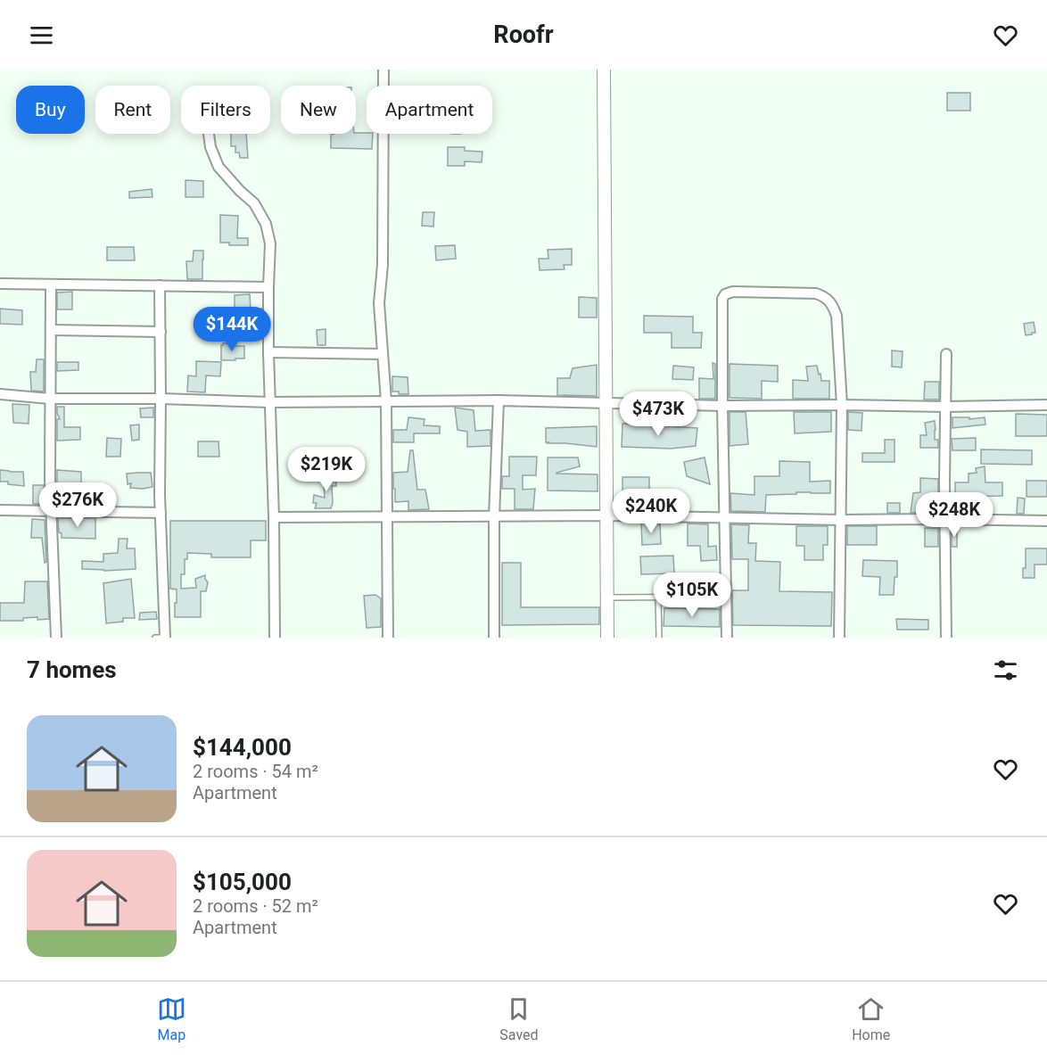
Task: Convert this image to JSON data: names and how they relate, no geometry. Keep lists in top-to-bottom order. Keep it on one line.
{"page":{"header":"Roofr","chip":["Buy","Rent","Filters","New","Apartment"],"price":["$144K","$473K","$219K","$276K","$240K","$248K","$105K"],"heading":"7 homes","list":[{"name":"$144,000","note":"2 rooms · 54 m² · Apartment"},{"name":"$105,000","note":"2 rooms · 52 m² · Apartment"}],"tabs":["Map","Saved","Home"]}}
